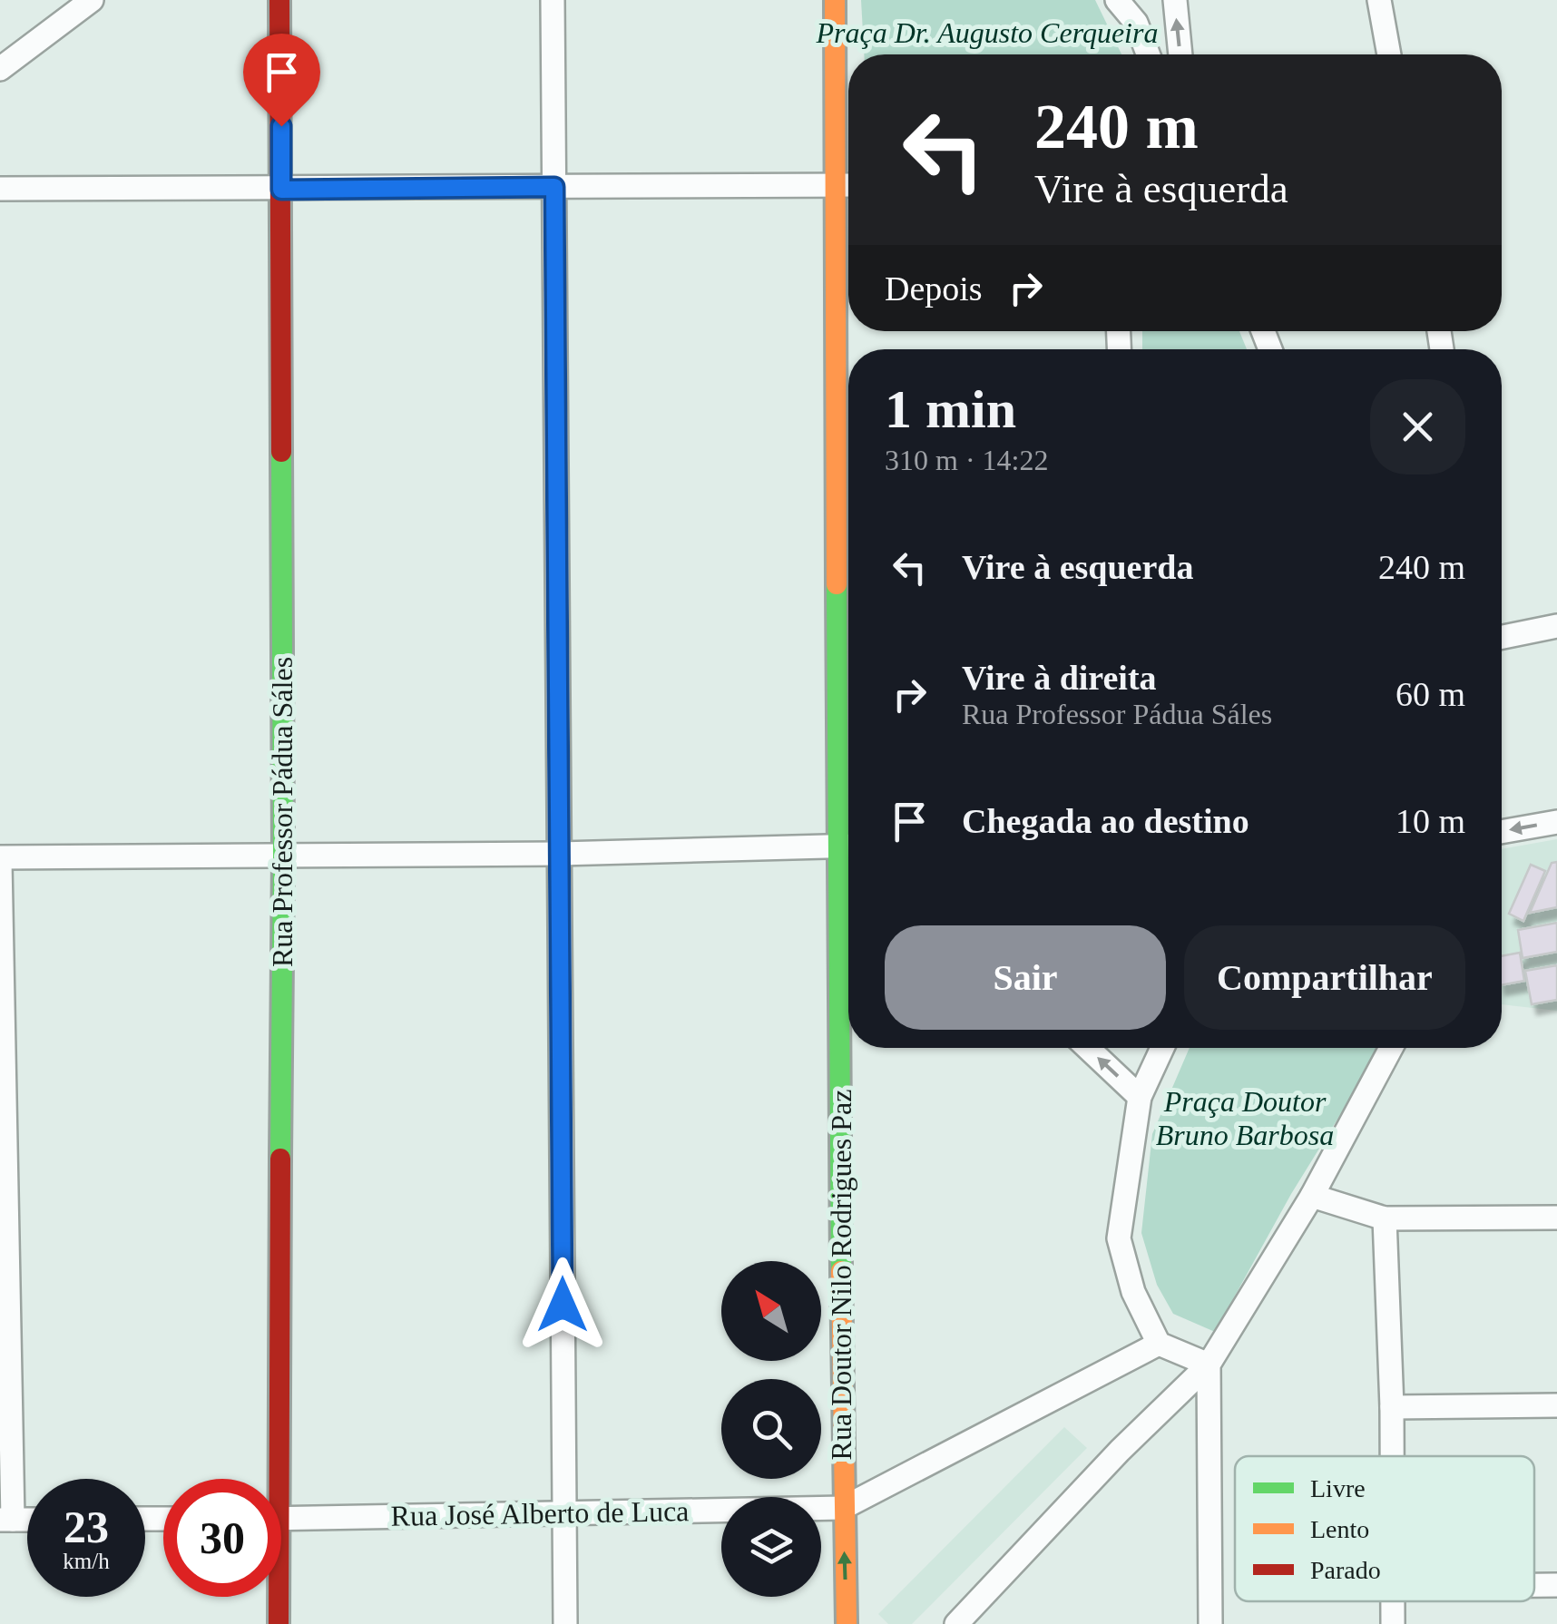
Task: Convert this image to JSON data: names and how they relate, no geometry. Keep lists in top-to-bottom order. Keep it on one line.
{"streets":{"street":["Rua Professor Pádua Sáles","Rua Doutor Nilo Rodrigues Paz","Rua José Alberto de Luca"]},"crossings":[["Rua Doutor Nilo Rodrigues Paz","Rua José Alberto de Luca"]],"parks":["Praça Dr. Augusto Cerqueira","Praça Doutor Bruno Barbosa"],"legend":["Livre","Lento","Parado"],"north":"top left","page":{"turn":["240 m","Vire à esquerda"],"then":"Depois","heading":["1 min","310 m · 14:22"],"list":[{"name":"Vire à esquerda","value":"240 m"},{"name":"Vire à direita","note":"Rua Professor Pádua Sáles","value":"60 m"},{"name":"Chegada ao destino","value":"10 m"}],"buttons":["Sair","Compartilhar"],"speed":"23 km/h","limit":"30"}}
